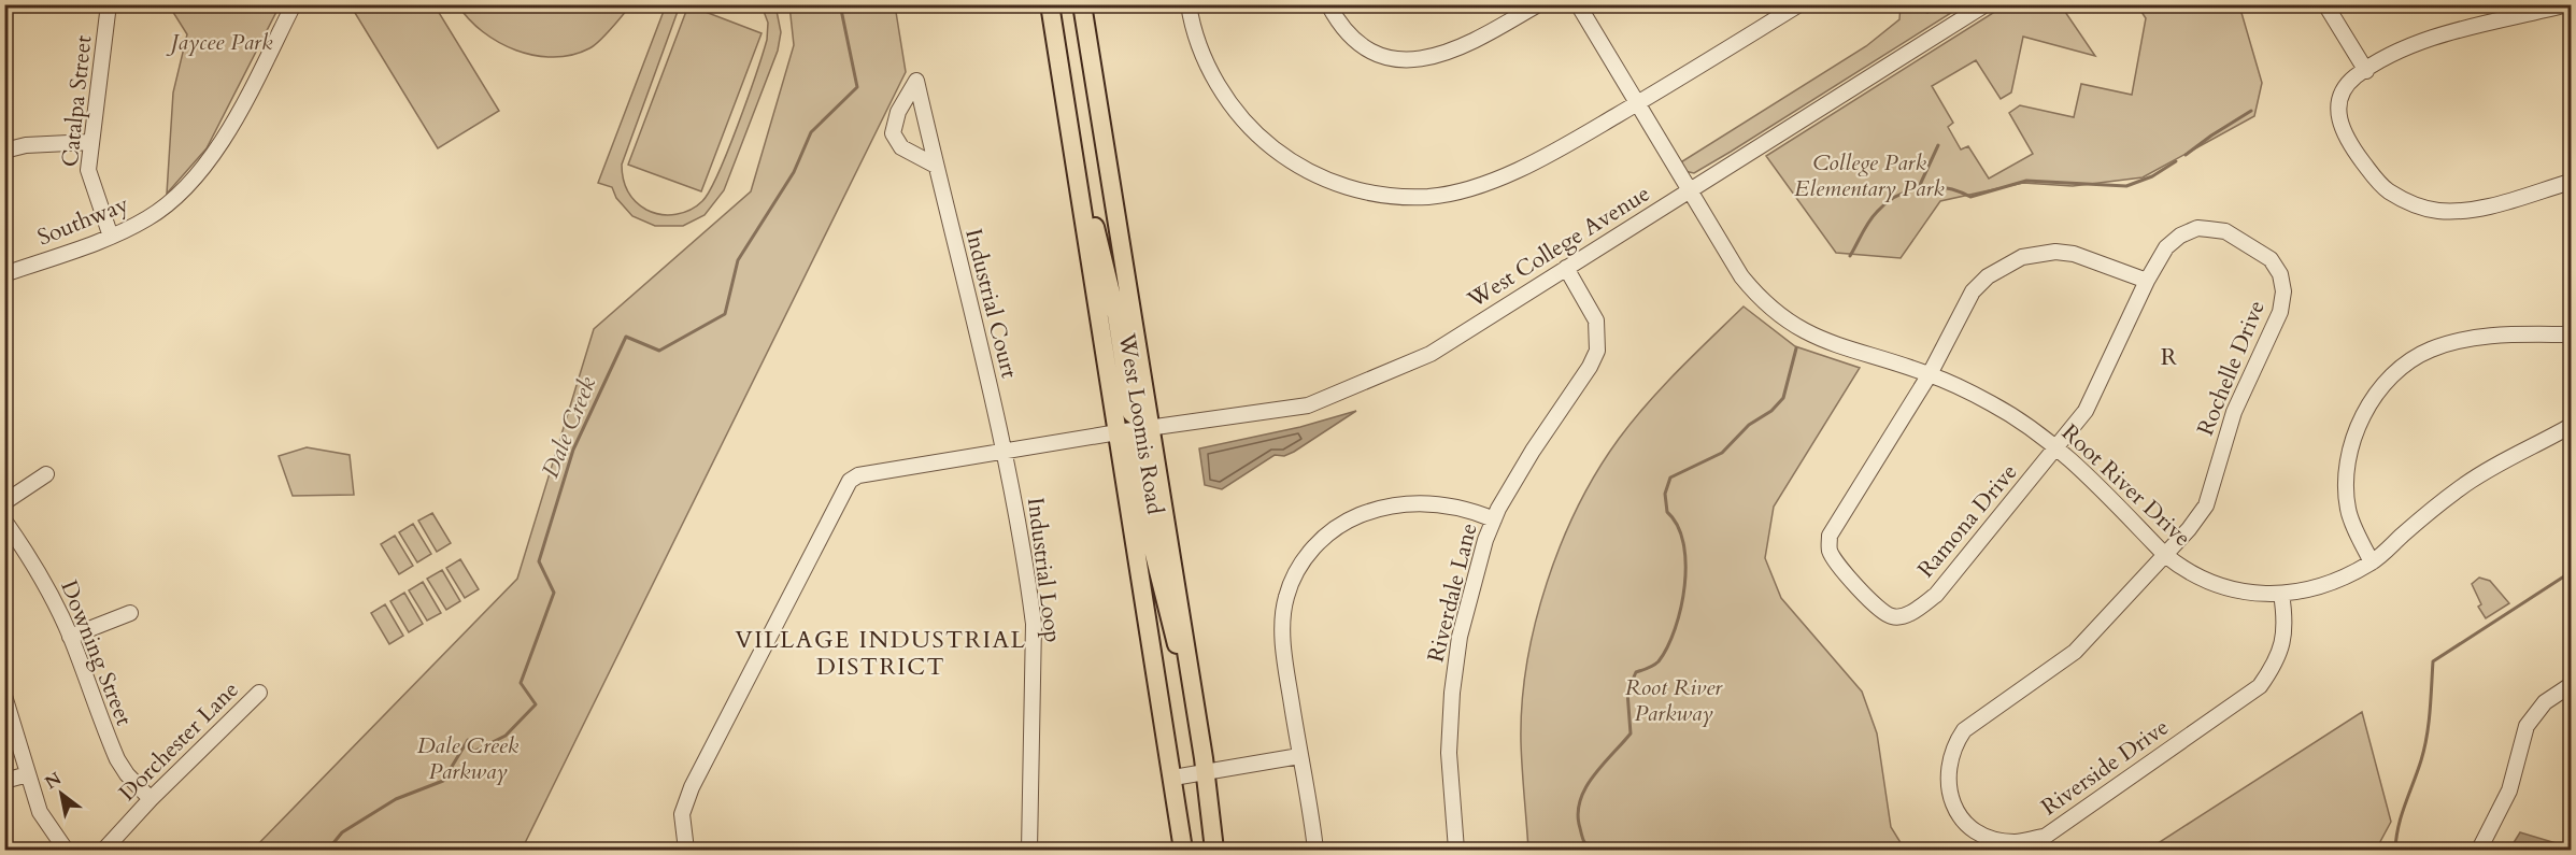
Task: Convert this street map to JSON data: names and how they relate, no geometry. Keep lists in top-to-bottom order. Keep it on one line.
{"streets":{"main road":["West Loomis Road"],"street":["Catalpa Street","Southway","West College Avenue","Industrial Court","Rochelle Drive","Root River Drive","Ramona Drive","Industrial Loop","Riverdale Lane","Downing Street","Dorchester Lane","Riverside Drive"]},"crossings":[["Catalpa Street","Southway"],["West College Avenue","West Loomis Road"],["West College Avenue","Root River Drive"],["West College Avenue","Riverdale Lane"],["Industrial Court","Industrial Loop"],["Rochelle Drive","Root River Drive"],["Rochelle Drive","Ramona Drive"],["Rochelle Drive","Riverside Drive"],["Root River Drive","Ramona Drive"],["Root River Drive","Riverside Drive"],["Downing Street","Dorchester Lane"]],"districts":["R","VILLAGE INDUSTRIAL DISTRICT"],"water":["Dale Creek"],"parks":["Jaycee Park","College Park Elementary Park","Root River Parkway","Dale Creek Parkway"],"north":"top left"}
